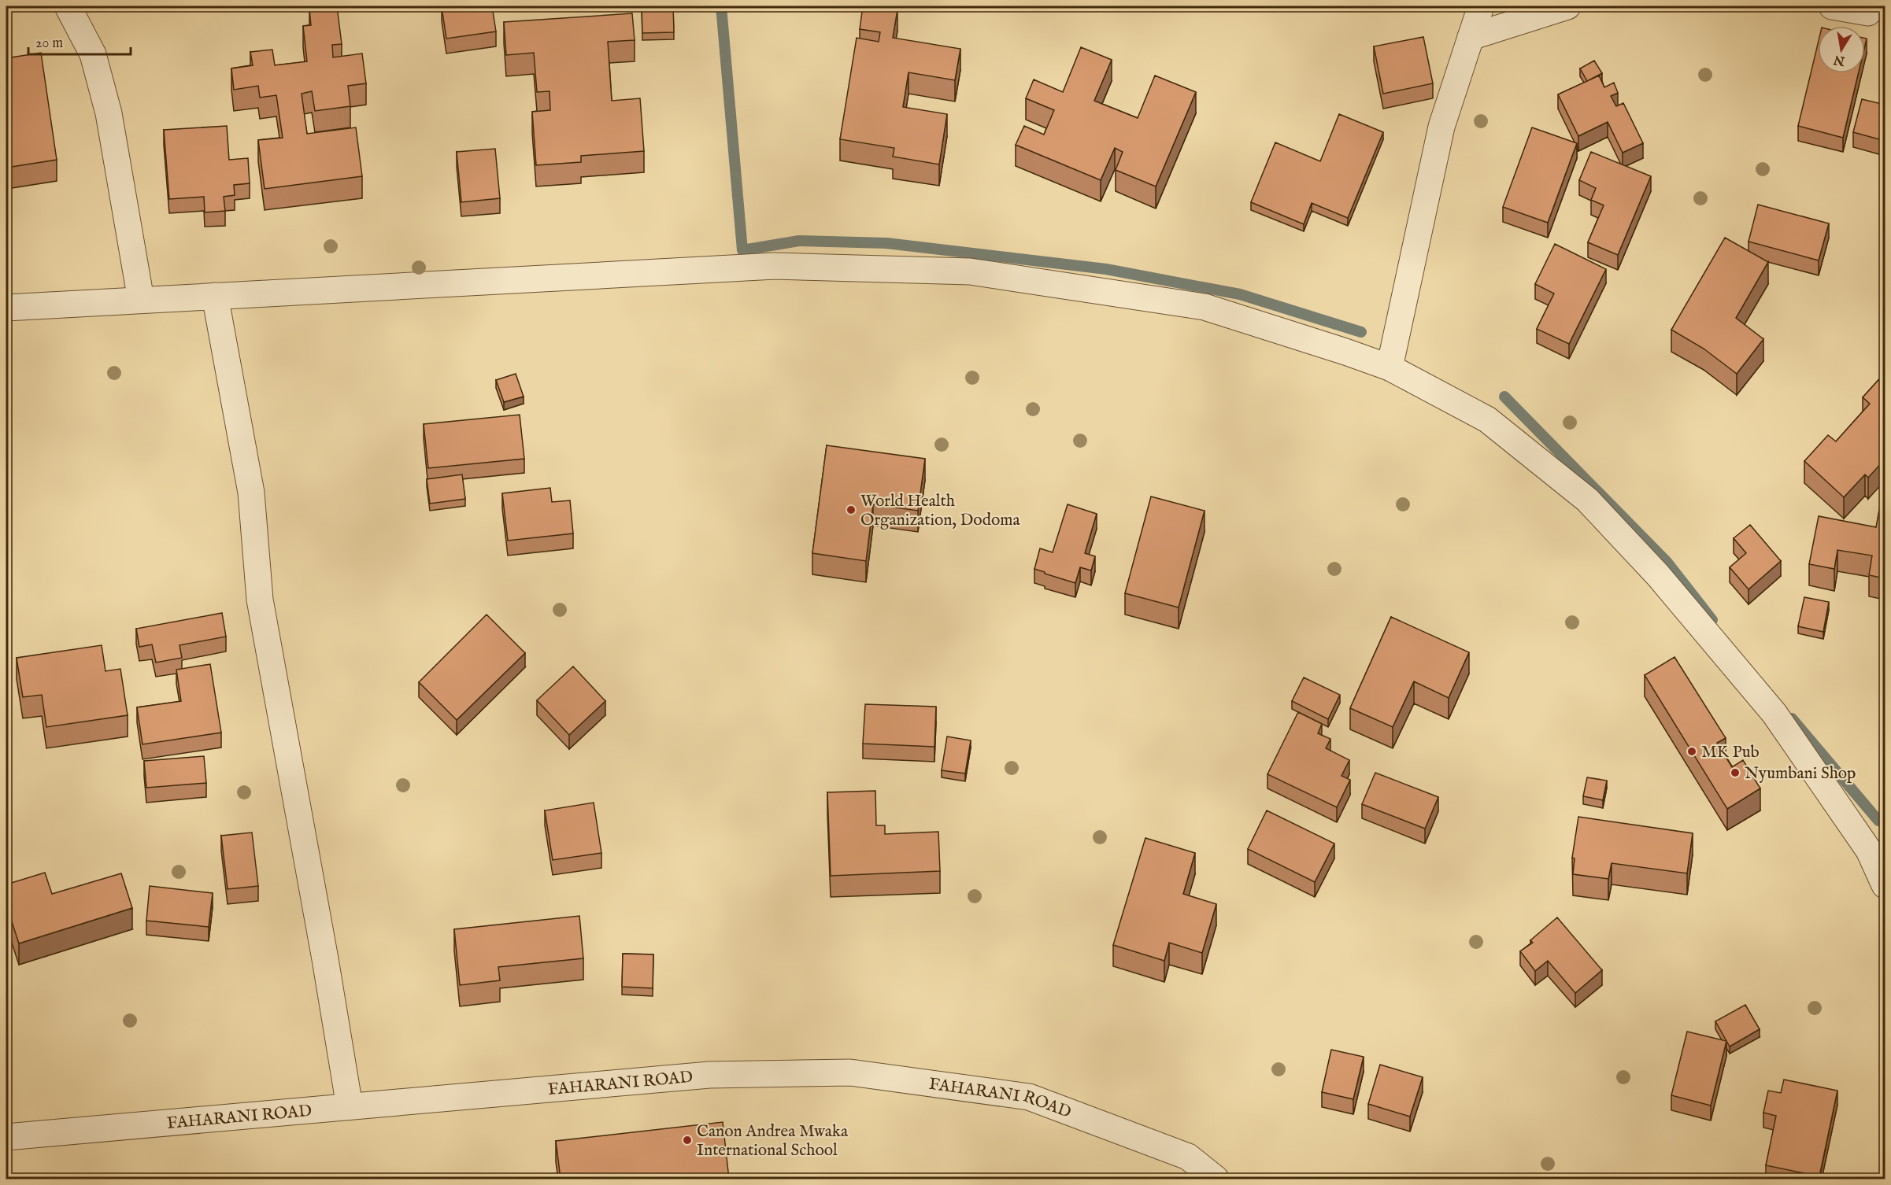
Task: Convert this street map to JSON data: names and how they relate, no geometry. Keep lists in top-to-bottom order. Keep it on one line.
{"streets":{"street":["FAHARANI ROAD"]},"places":["World Health Organization, Dodoma","MK Pub","Nyumbani Shop","Canon Andrea Mwaka International School"],"scale_bar":"20 m","north":"bottom"}
